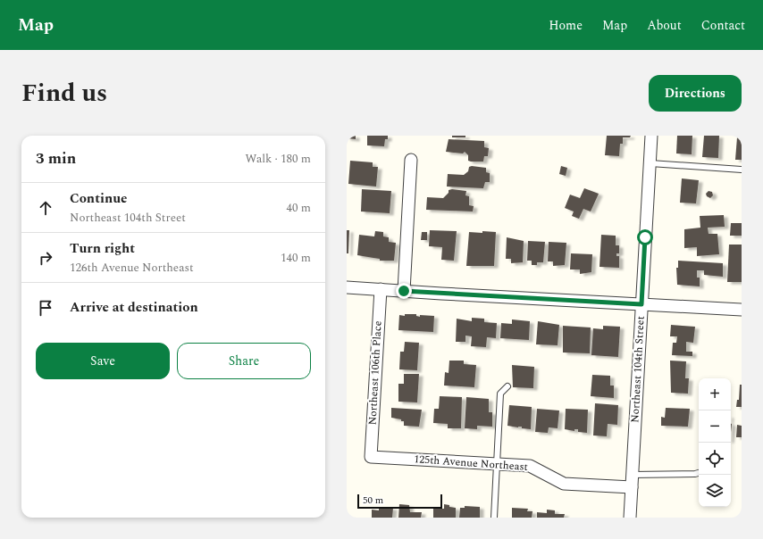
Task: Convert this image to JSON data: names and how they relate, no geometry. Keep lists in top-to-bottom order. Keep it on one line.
{"streets":{"street":["Northeast 104th Street","Northeast 106th Place","125th Avenue Northeast"]},"crossings":[["Northeast 104th Street","125th Avenue Northeast"],["Northeast 106th Place","125th Avenue Northeast"]],"scale_bar":"50 m","page":{"header":"Map","nav":["Home","Map","About","Contact"],"title":"Find us","buttons":["Directions",["Save","Share"]],"heading":["3 min","Walk · 180 m"],"list":[["Continue","Northeast 104th Street","40 m"],["Turn right","126th Avenue Northeast","140 m"],"Arrive at destination"],"map_buttons":["+","−"],"scale":"50 m"}}
